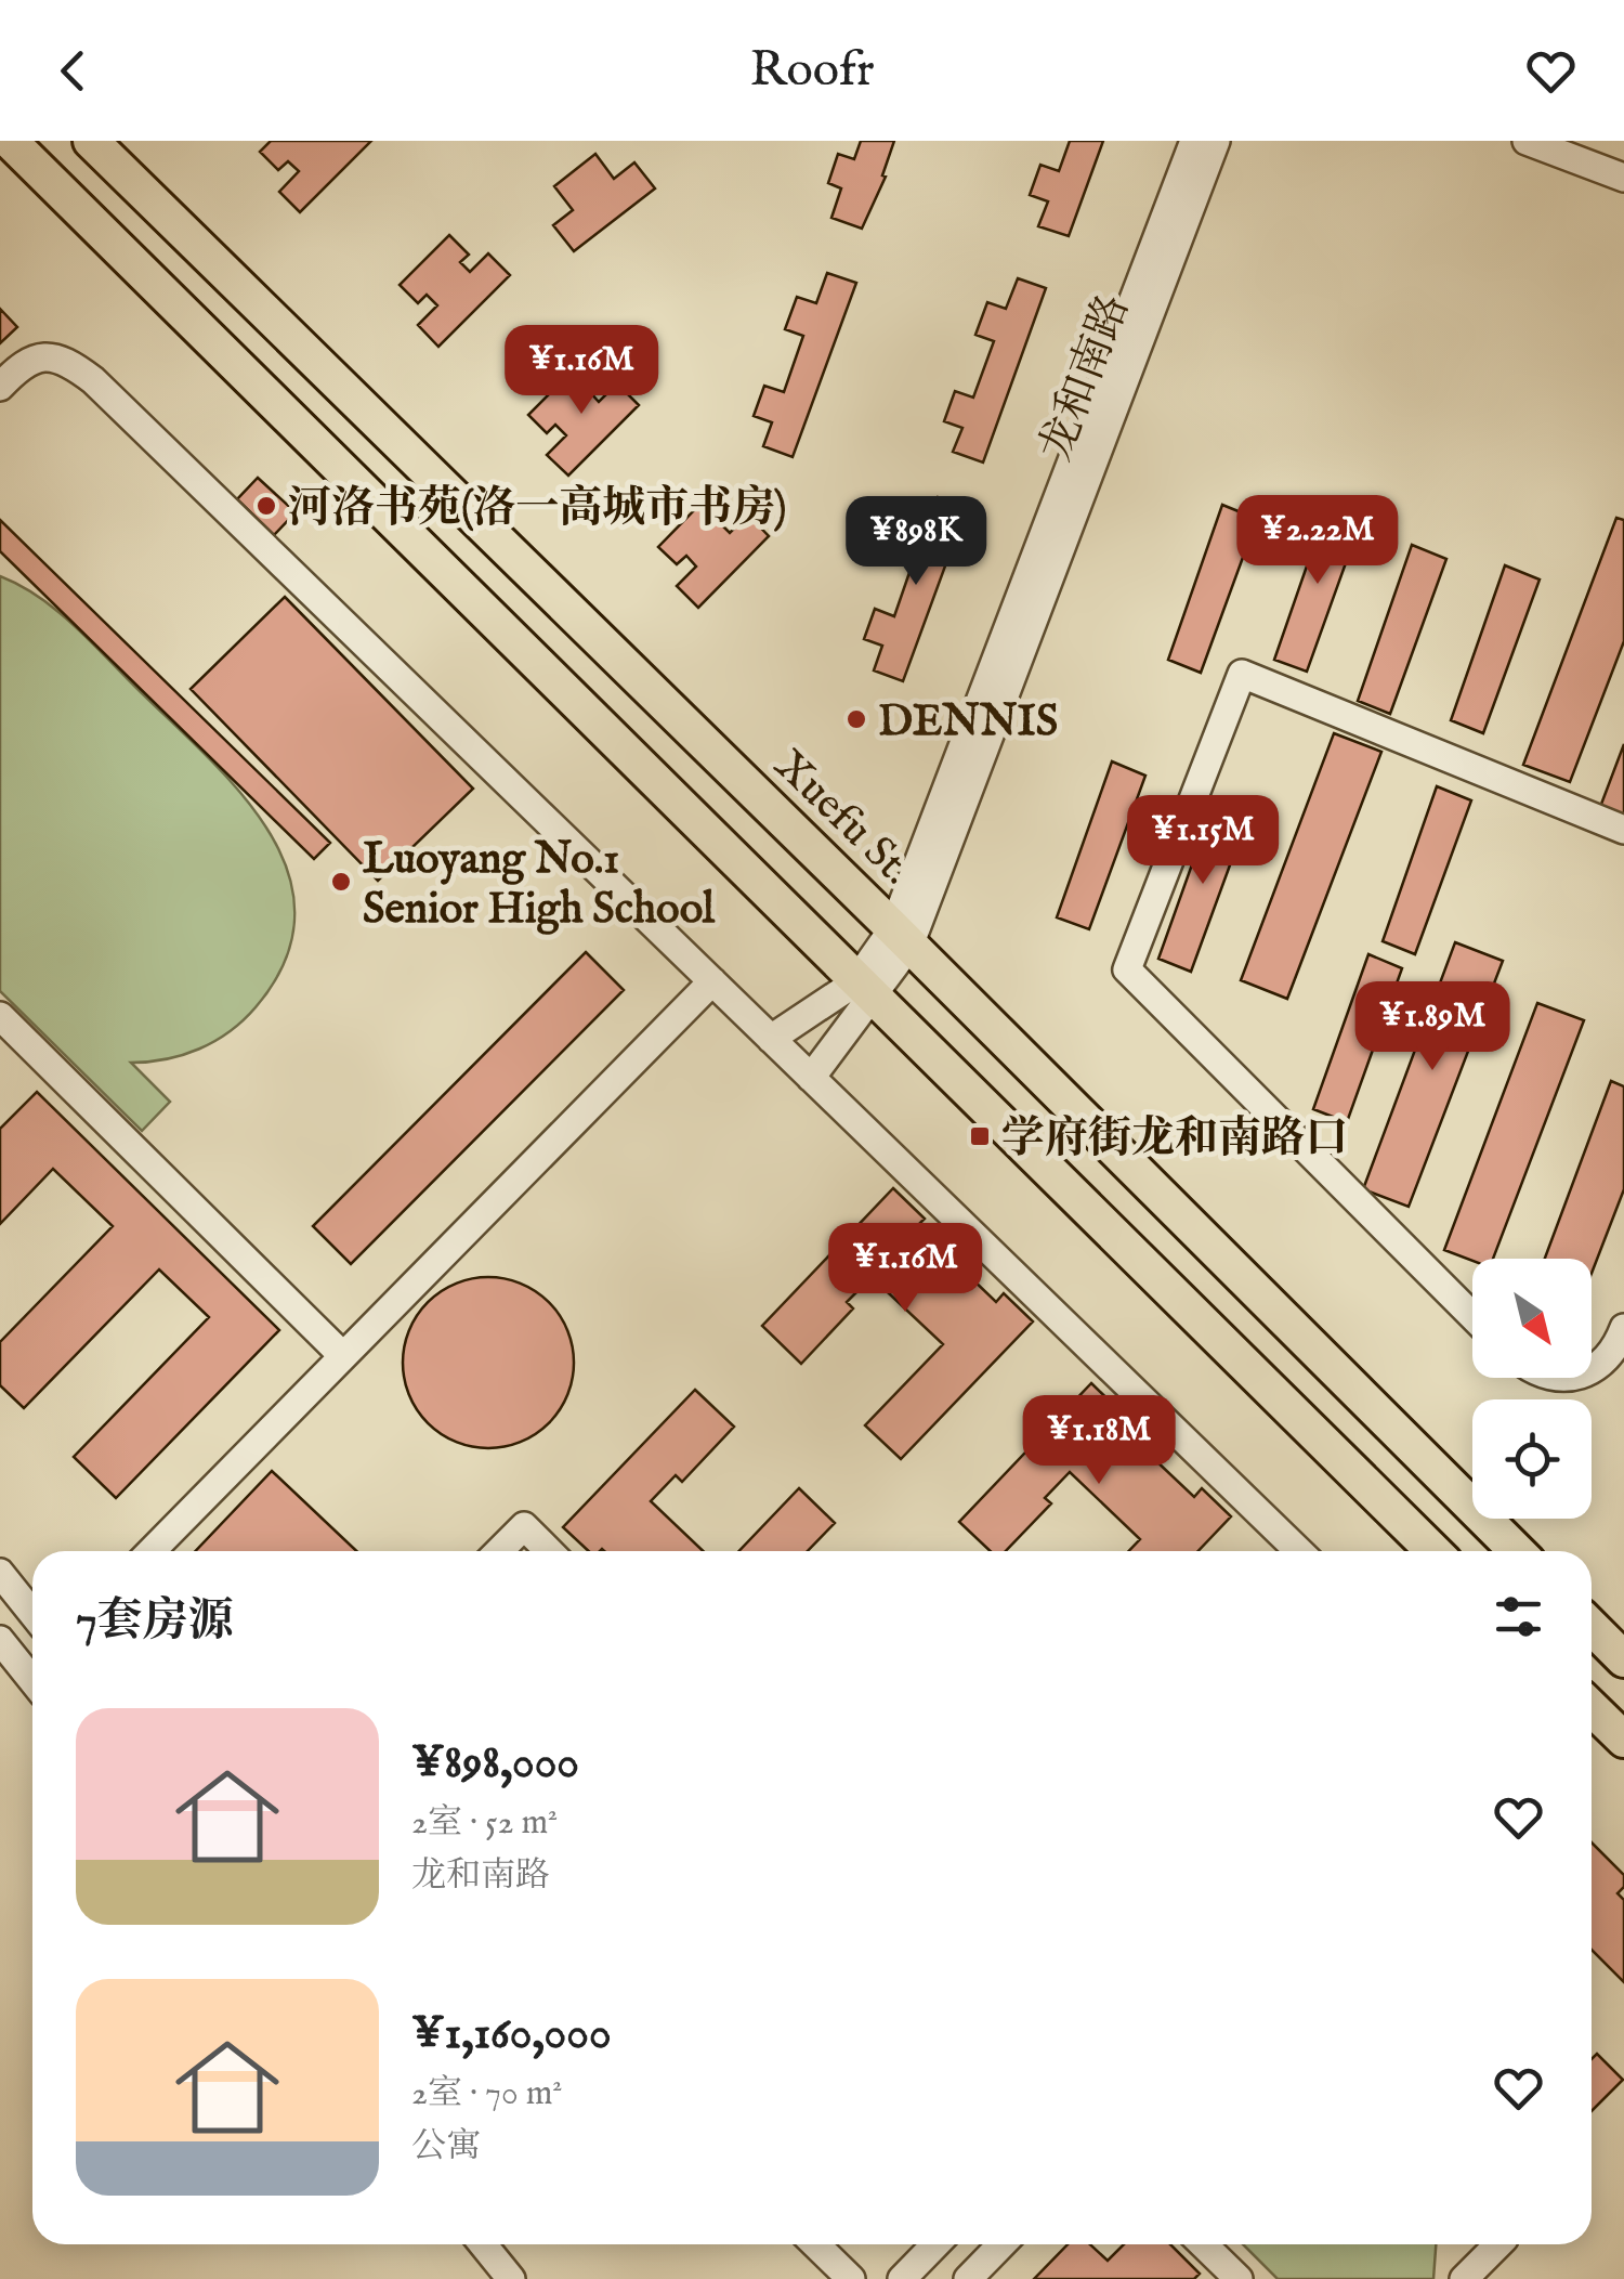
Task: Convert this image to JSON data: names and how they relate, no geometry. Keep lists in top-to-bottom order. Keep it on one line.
{"streets":{"main road":["Xuefu St."],"street":["龙和南路"]},"crossings":[["龙和南路","Xuefu St."]],"places":{"other":["河洛书苑(洛一高城市书房)","DENNIS","Luoyang No.1 Senior High School"],"transit":["学府街龙和南路口"]},"north":"bottom right","page":{"header":"Roofr","price":["¥1.16M","¥2.22M","¥898K","¥1.15M","¥1.89M","¥1.16M","¥1.18M"],"heading":"7套房源","list":[{"name":"¥898,000","note":"2室 · 52 m² · 龙和南路"},{"name":"¥1,160,000","note":"2室 · 70 m² · 公寓"}]}}
